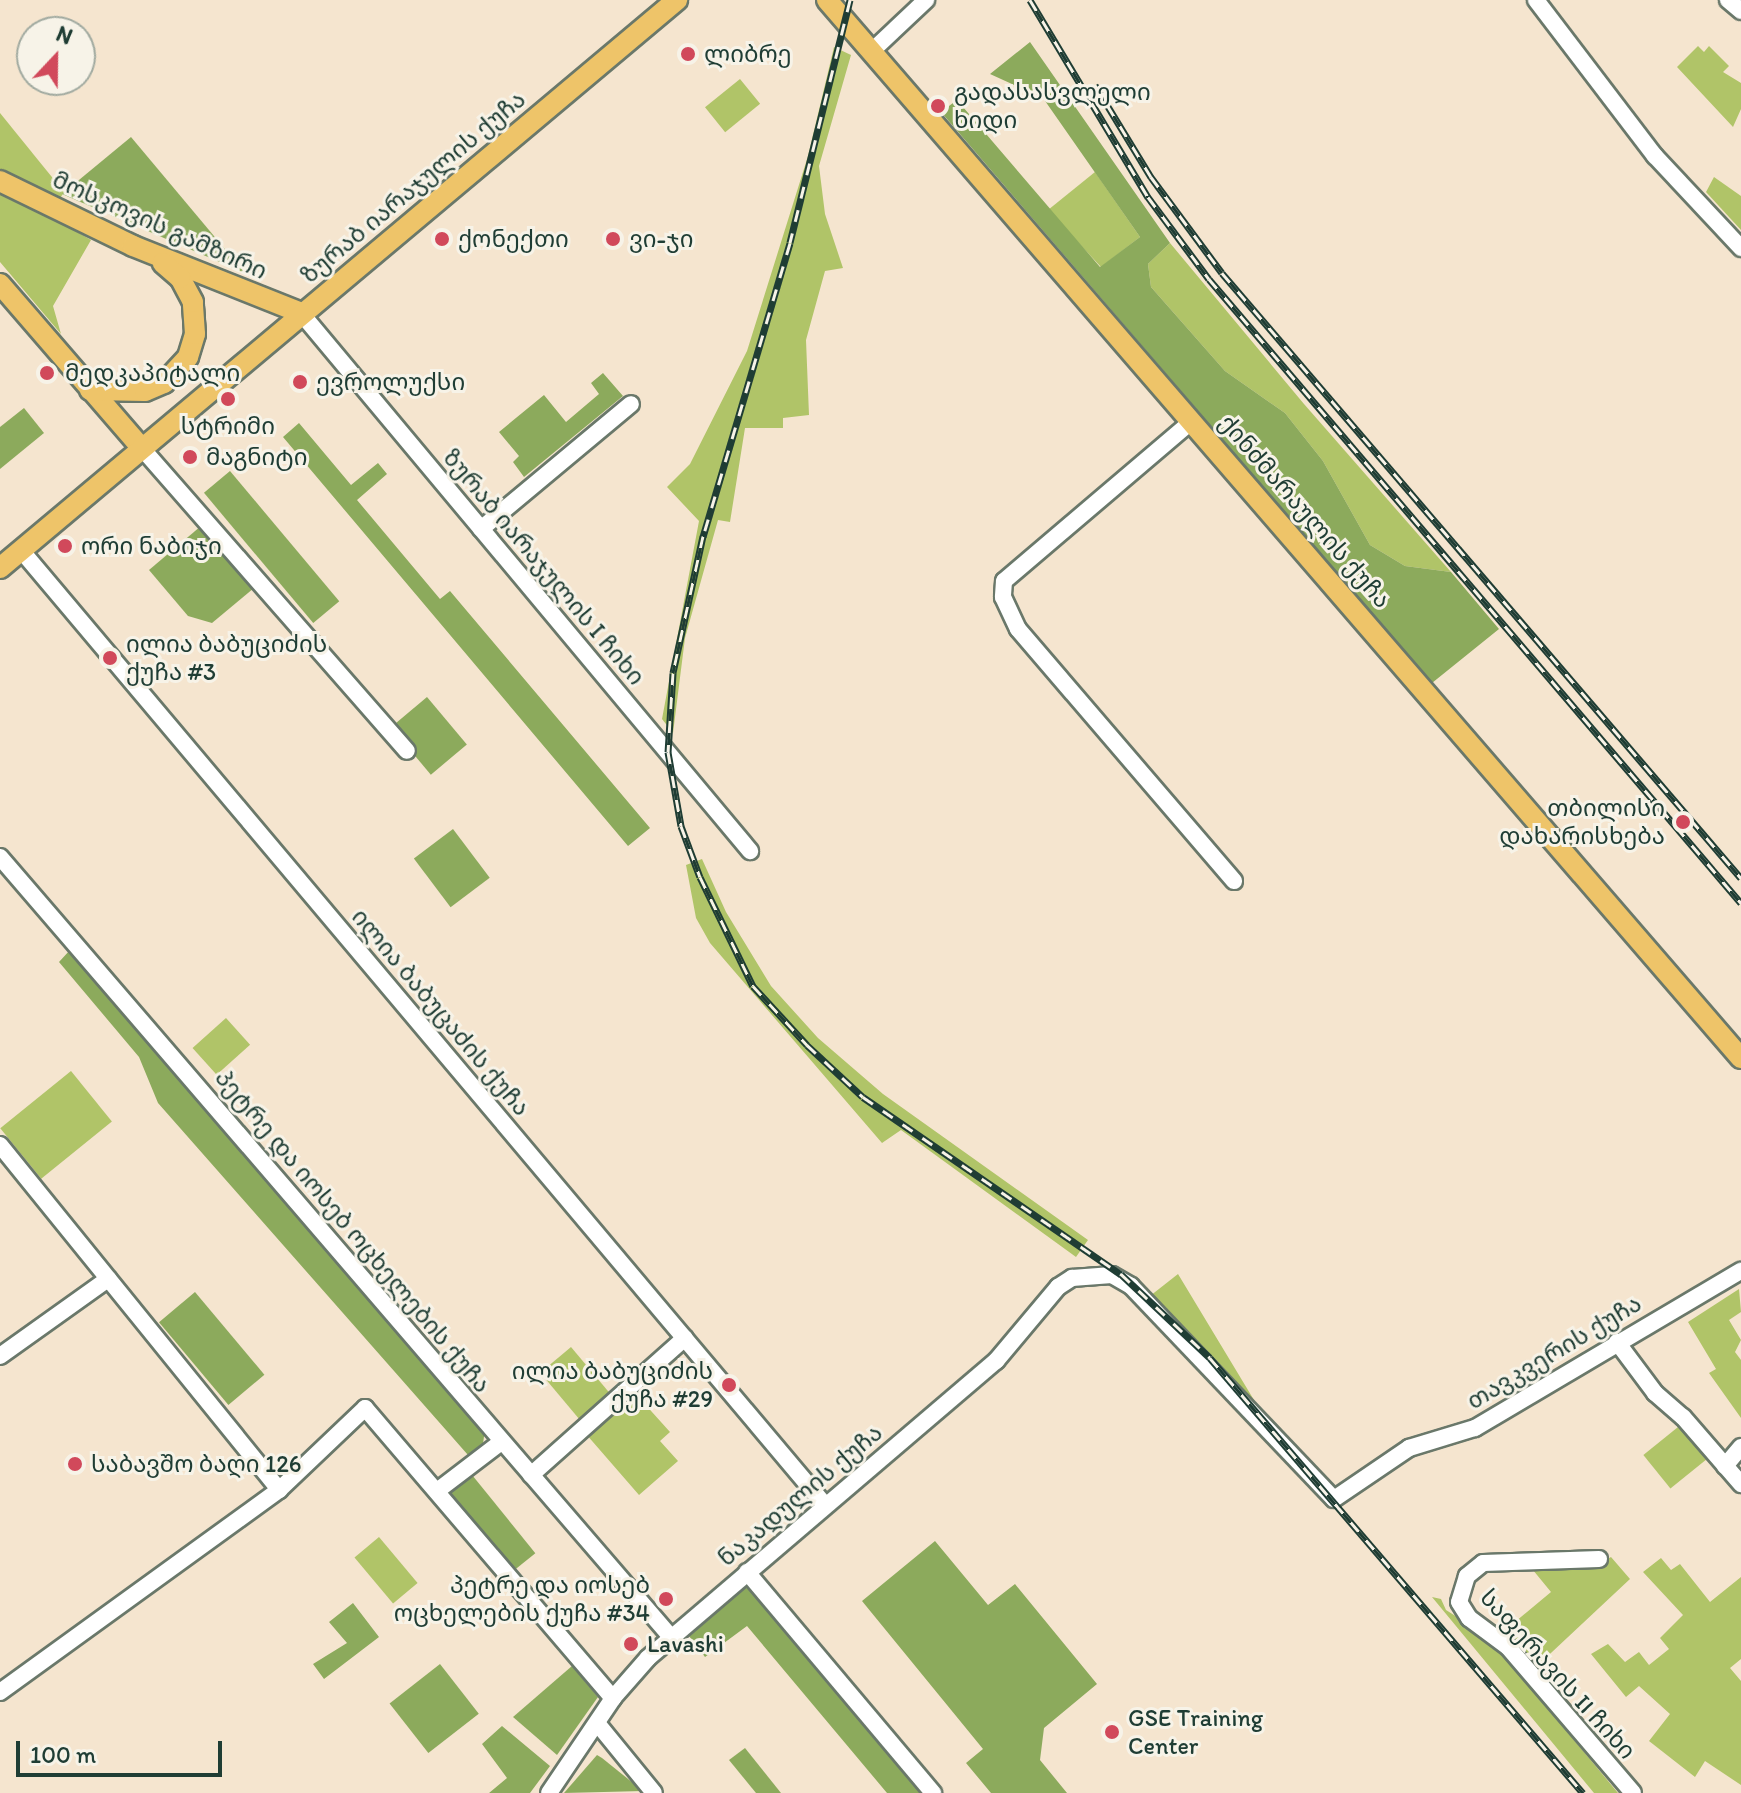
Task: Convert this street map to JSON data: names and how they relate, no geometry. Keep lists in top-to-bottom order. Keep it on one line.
{"streets":{"main road":["ზურაბ იარაჯულის ქუჩა","მოსკოვის გამზირი","ქინძმარაულის ქუჩა"],"street":["ზურაბ იარაჯულის I ჩიხი","ილია ბაბუცაძის ქუჩა","პეტრე და იოსებ ოცხელების ქუჩა","თავკვერის ქუჩა","ნაკადულის ქუჩა","საფერავის II ჩიხი"]},"crossings":[["ზურაბ იარაჯულის ქუჩა","მოსკოვის გამზირი"],["ზურაბ იარაჯულის ქუჩა","ზურაბ იარაჯულის I ჩიხი"],["ზურაბ იარაჯულის ქუჩა","ილია ბაბუცაძის ქუჩა"],["მოსკოვის გამზირი","ზურაბ იარაჯულის I ჩიხი"],["ილია ბაბუცაძის ქუჩა","ნაკადულის ქუჩა"],["პეტრე და იოსებ ოცხელების ქუჩა","ნაკადულის ქუჩა"],["თავკვერის ქუჩა","ნაკადულის ქუჩა"]],"places":["ლიბრე","გადასასვლელი ხიდი","ქონექთი","ვი-ჯი","მედკაპიტალი","ევროლუქსი","სტრიმი","მაგნიტი","ორი ნაბიჯი","ილია ბაბუციძის ქუჩა #3","თბილისი დახარისხება","ილია ბაბუციძის ქუჩა #29","საბავშო ბაღი 126","პეტრე და იოსებ ოცხელების ქუჩა #34","Lavashi","GSE Training Center"],"scale_bar":"100 m","north":"top"}
